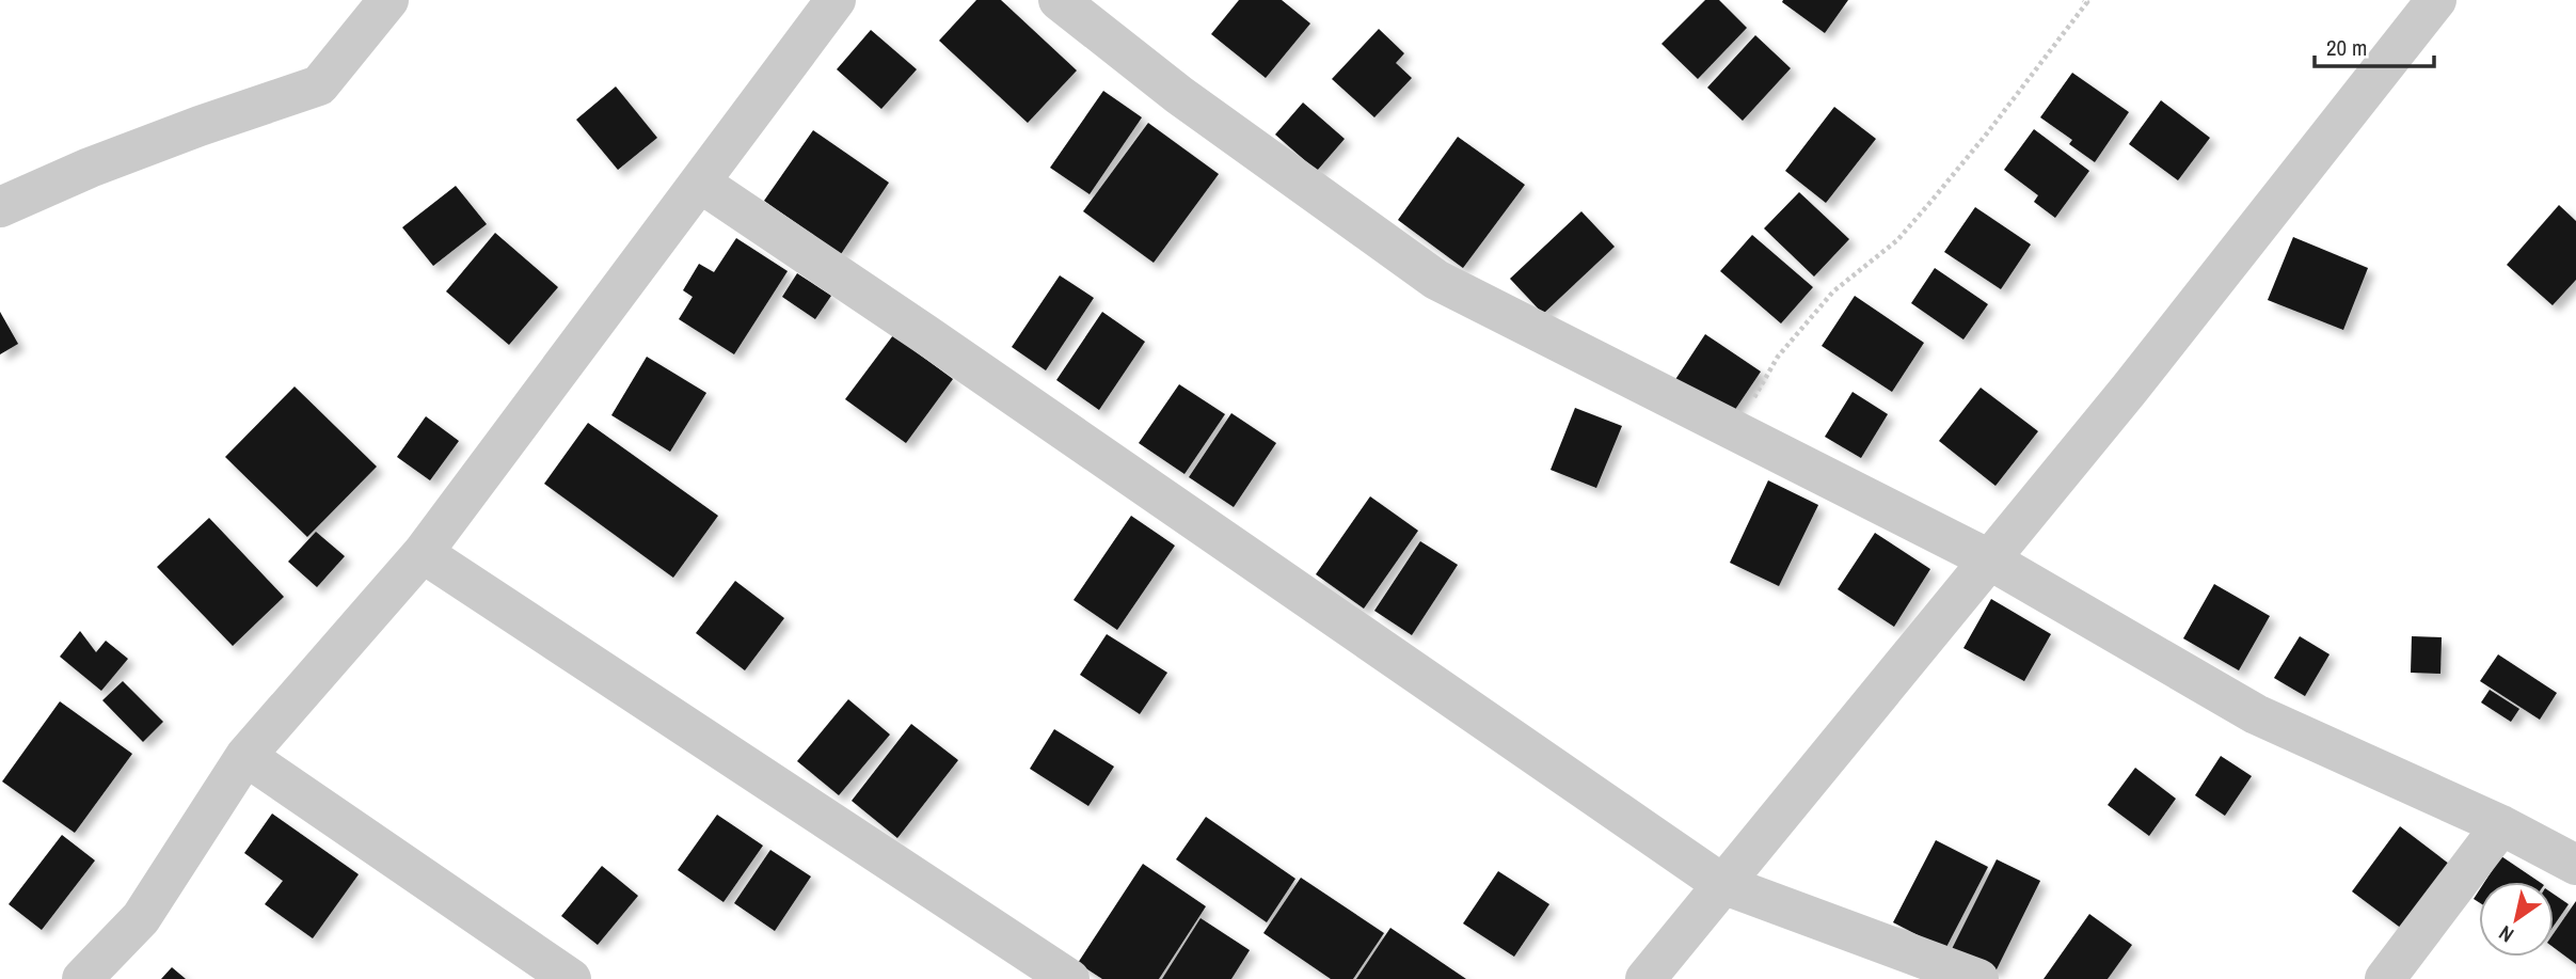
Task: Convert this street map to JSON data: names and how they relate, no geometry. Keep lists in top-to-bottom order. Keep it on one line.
{"scale_bar":"20 m","north":"bottom left"}
